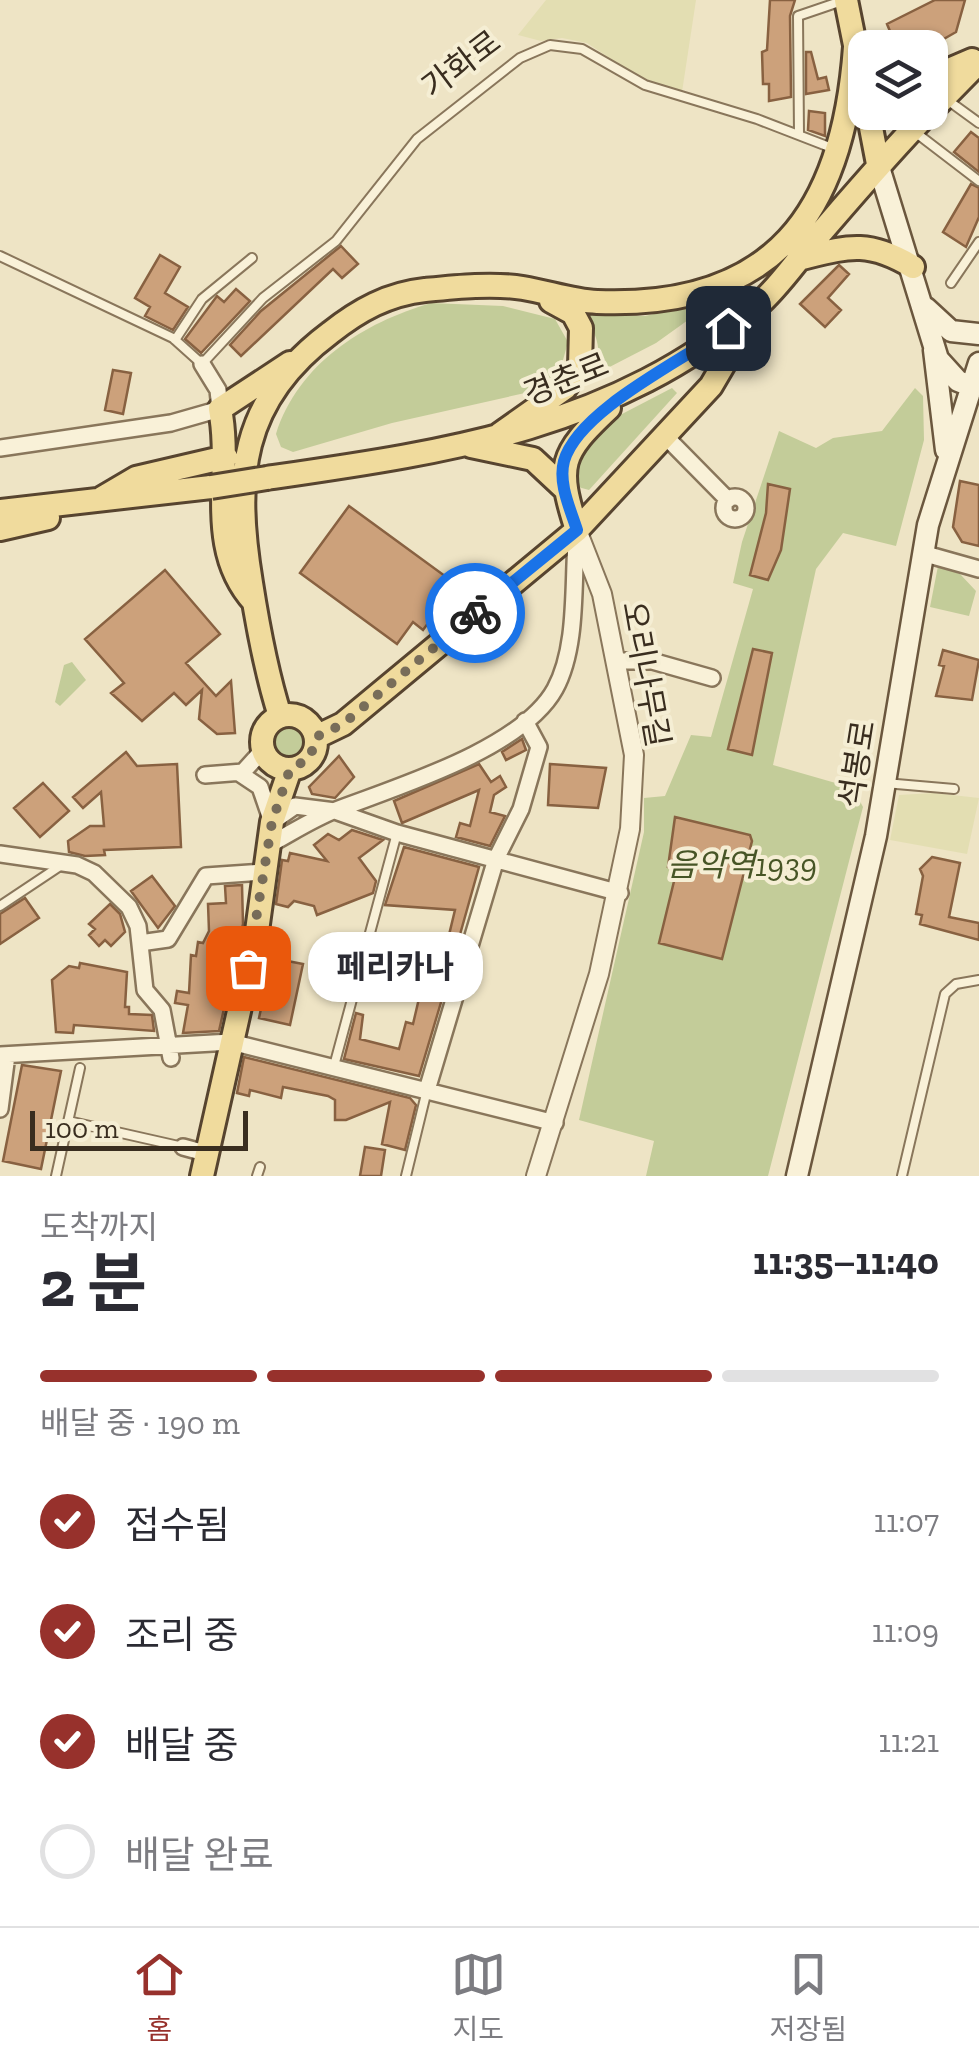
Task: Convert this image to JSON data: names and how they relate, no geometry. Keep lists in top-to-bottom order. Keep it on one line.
{"streets":{"main road":["경춘로","석봉로"],"street":["오리나무길"],"lane":["가화로"]},"parks":["음악역1939"],"places":["페리카나"],"scale_bar":"100 m","page":{"bubble":"페리카나","scale":"100 m","heading":["2 분","도착까지","11:35–11:40"],"bar":"배달 중 · 190 m","list":[["접수됨","11:07"],["조리 중","11:09"],["배달 중","11:21"],"배달 완료"],"tabs":["홈","지도","저장됨"]}}
